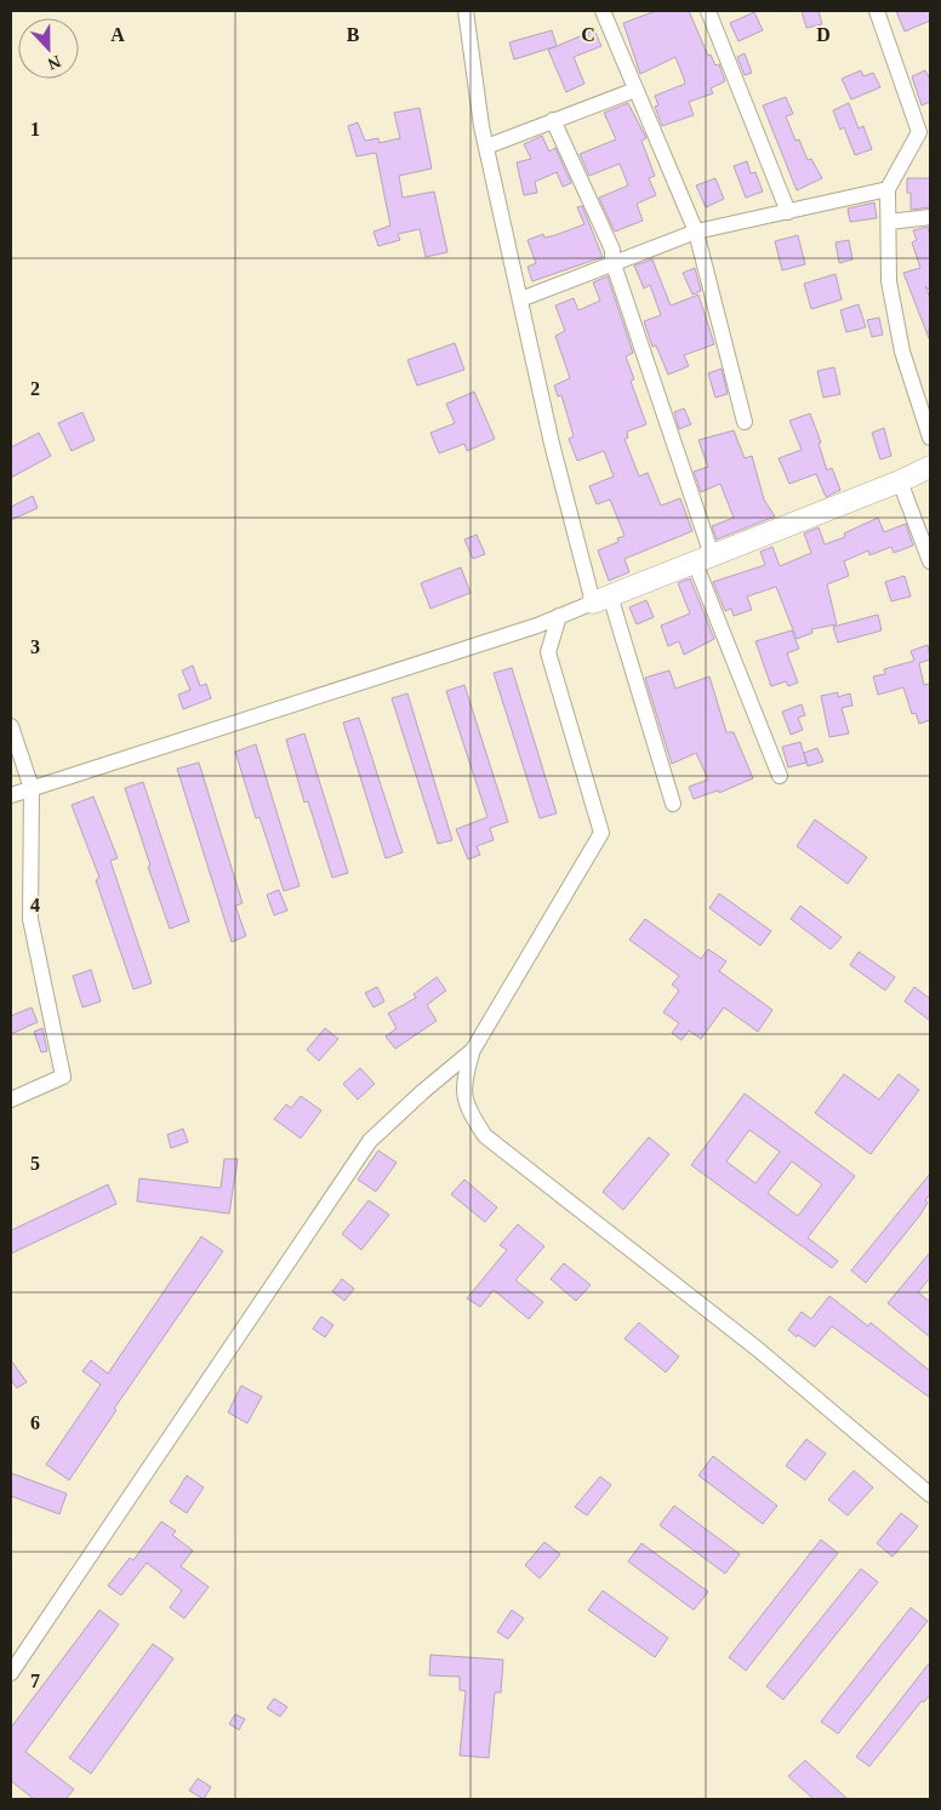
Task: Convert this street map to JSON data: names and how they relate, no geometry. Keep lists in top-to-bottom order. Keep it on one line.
{"north":"bottom","grid":{"columns":["A","B","C","D"],"rows":["1","2","3","4","5","6","7"]}}
